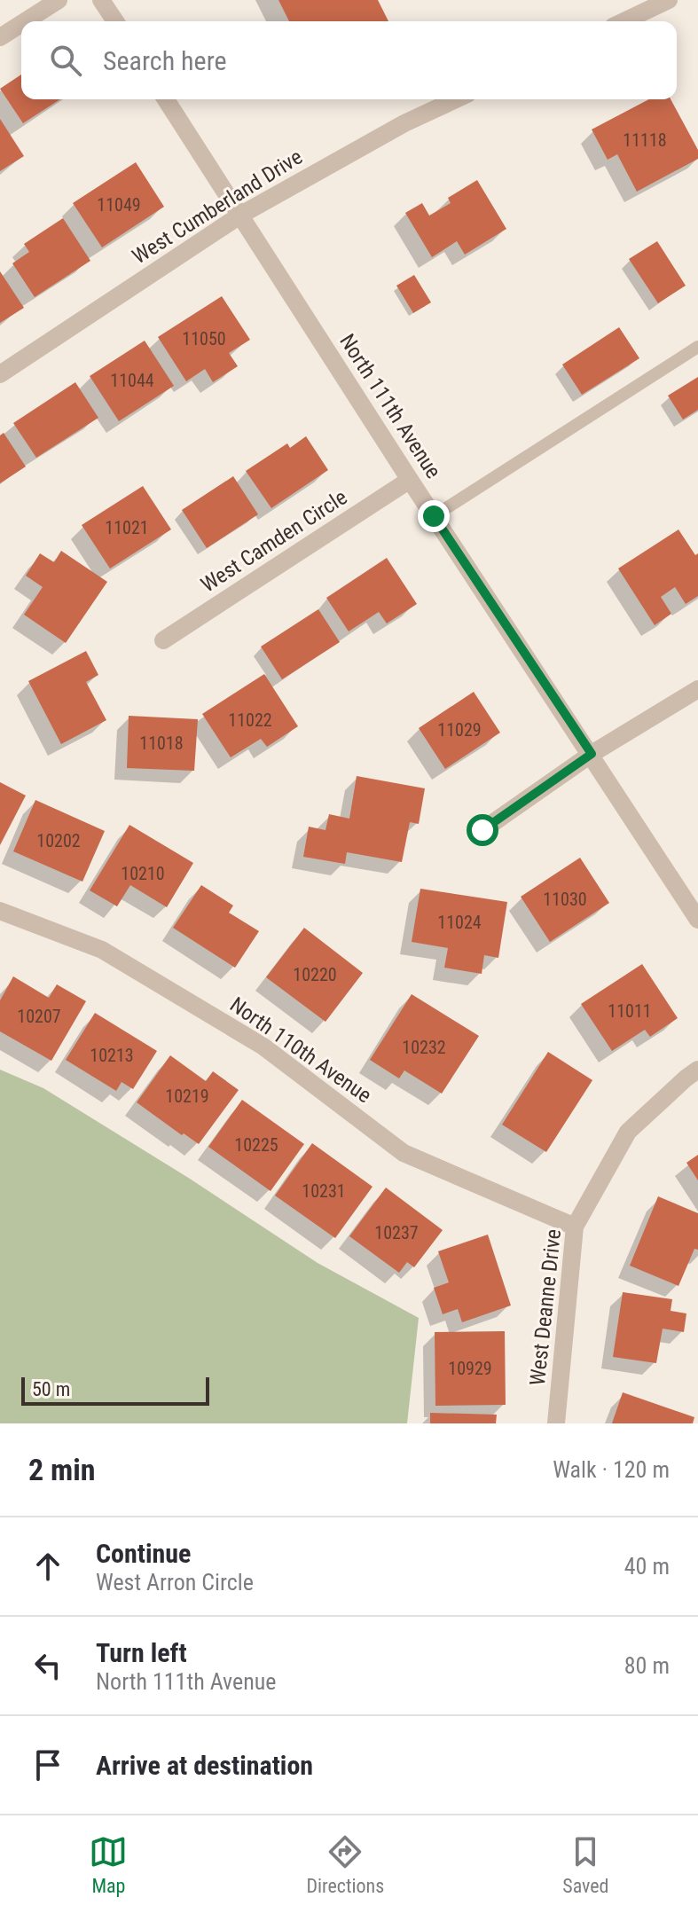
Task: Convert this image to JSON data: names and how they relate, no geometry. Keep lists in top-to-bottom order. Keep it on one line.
{"streets":{"street":["West Cumberland Drive","North 111th Avenue","West Camden Circle","North 110th Avenue","West Deanne Drive"]},"crossings":[["West Cumberland Drive","North 111th Avenue"],["North 111th Avenue","West Camden Circle"],["North 110th Avenue","West Deanne Drive"]],"house_numbers":["11118","11049","11050","11044","11021","11022","11029","11018","10202","10210","11030","11024","10220","11011","10207","10232","10213","10219","10225","10231","10237","10929"],"scale_bar":"50 m","page":{"search":"Search here","scale":"50 m","heading":["2 min","Walk · 120 m"],"list":[["Continue","West Arron Circle","40 m"],["Turn left","North 111th Avenue","80 m"],"Arrive at destination"],"nav":["Map","Directions","Saved"]}}
